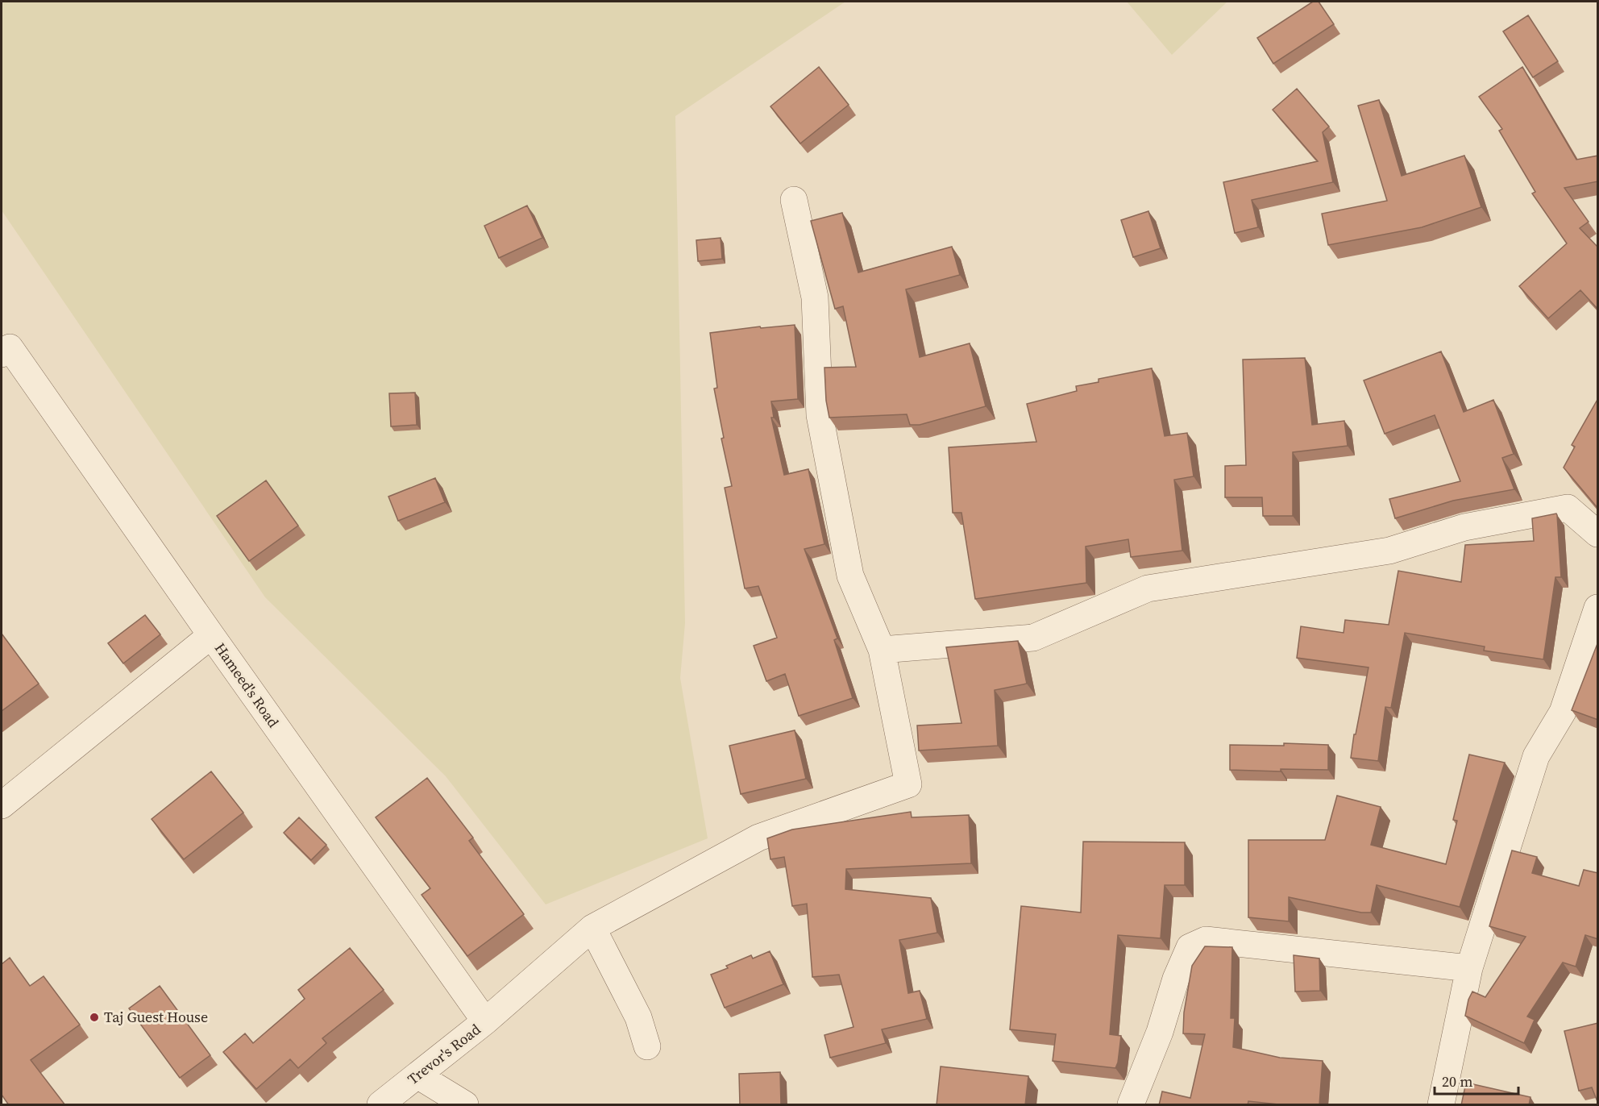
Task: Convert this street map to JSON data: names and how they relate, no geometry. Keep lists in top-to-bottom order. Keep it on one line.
{"streets":{"street":["Hameed's Road","Trevor's Road"]},"crossings":[["Hameed's Road","Trevor's Road"]],"places":["Taj Guest House"],"scale_bar":"20 m"}
